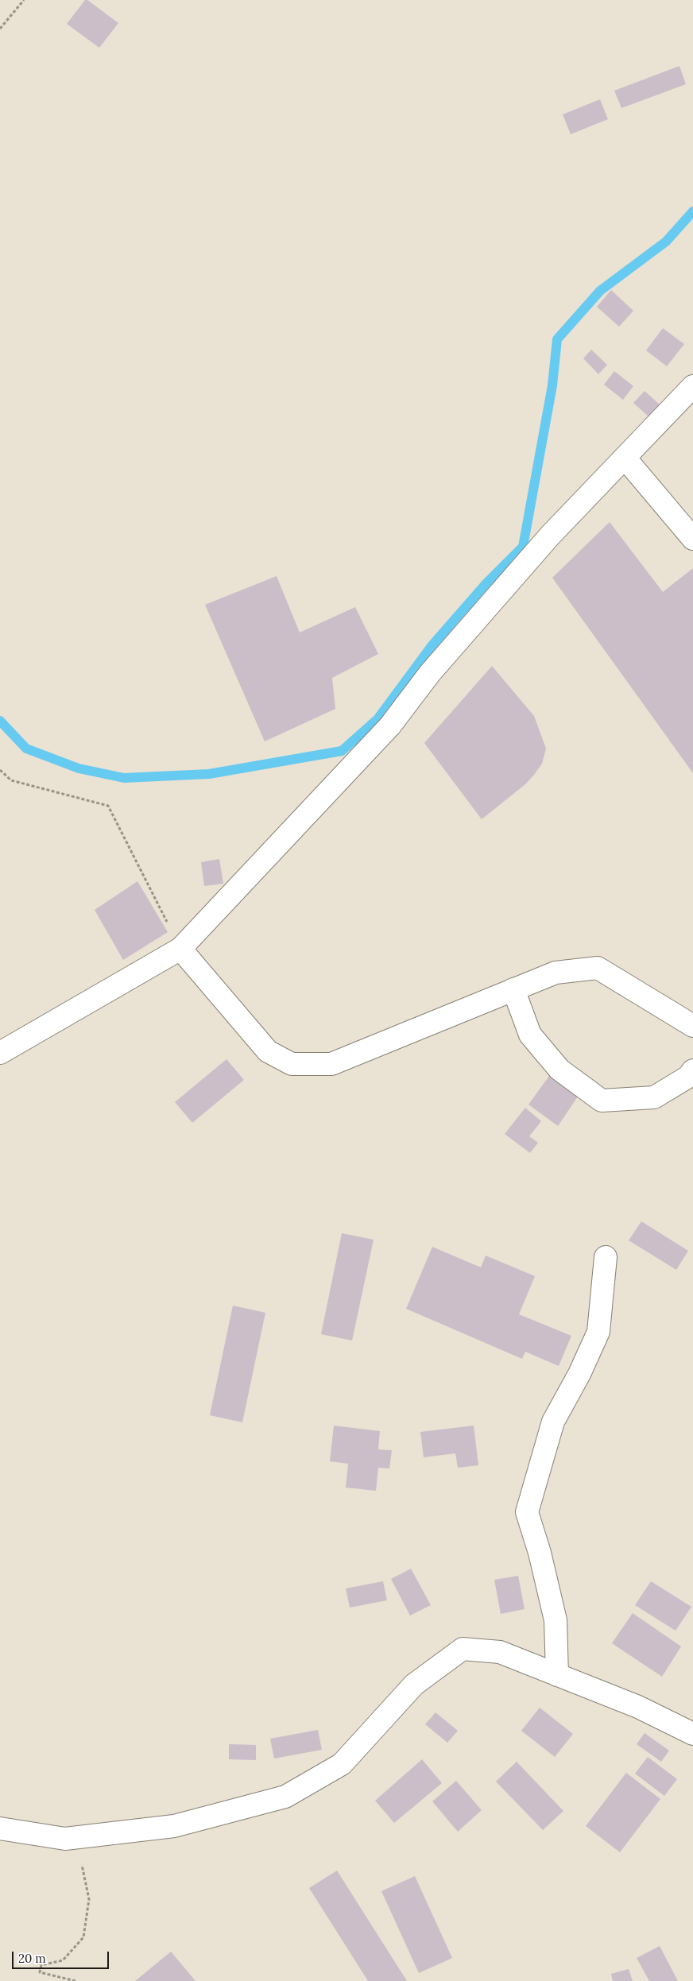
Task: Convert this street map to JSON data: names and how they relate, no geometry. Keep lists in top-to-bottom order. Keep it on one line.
{"scale_bar":"20 m"}
